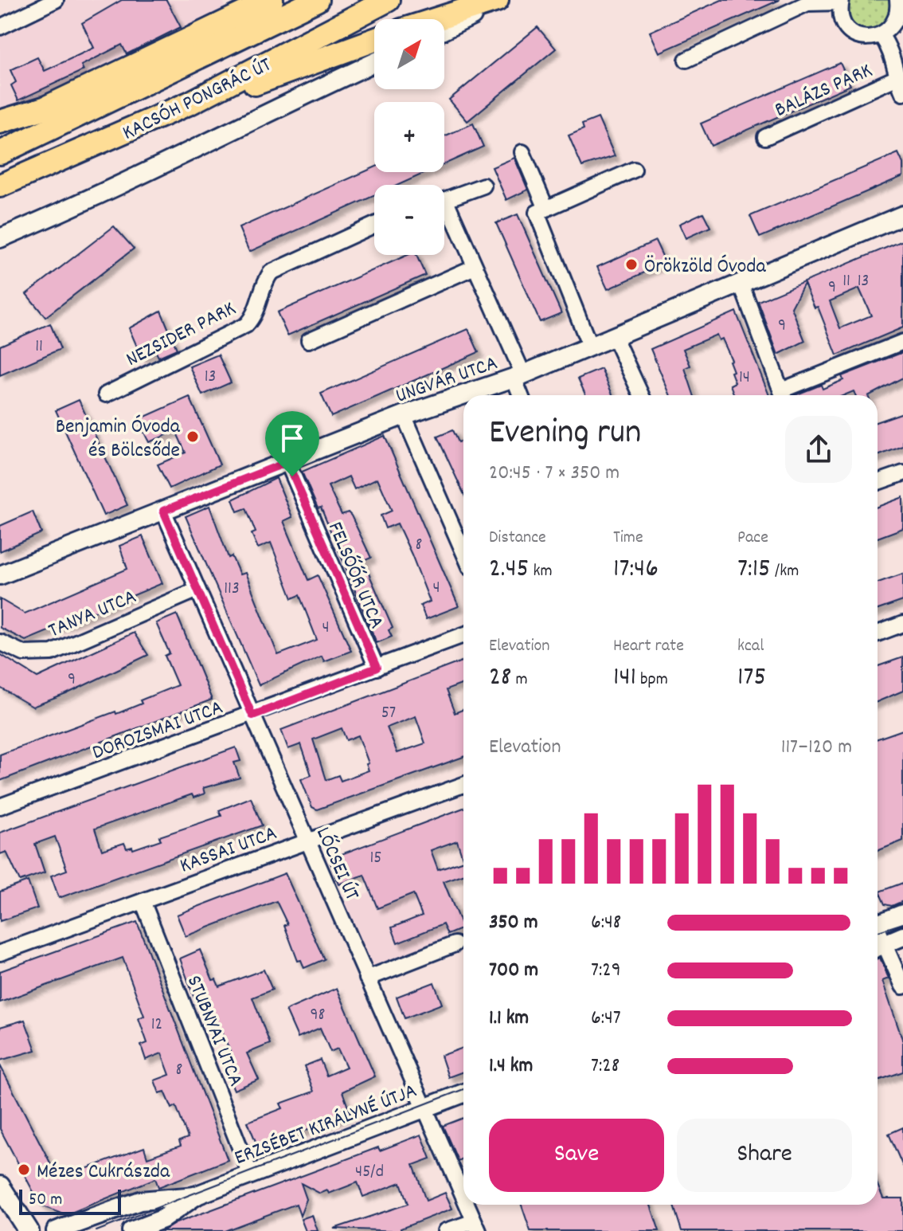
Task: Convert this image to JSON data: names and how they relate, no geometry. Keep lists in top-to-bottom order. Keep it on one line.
{"streets":{"main road":["KACSÓH PONGRÁC ÚT"],"street":["BALÁZS PARK","NEZSIDER PARK","UNGVÁR UTCA","FELSŐŐR UTCA","TANYA UTCA","DOROZSMAI UTCA","KASSAI UTCA","LŐCSEI ÚT","STUBNYAI UTCA","ERZSÉBET KIRÁLYNÉ ÚTJA"]},"crossings":[["UNGVÁR UTCA","FELSŐŐR UTCA"],["UNGVÁR UTCA","LŐCSEI ÚT"],["FELSŐŐR UTCA","DOROZSMAI UTCA"],["TANYA UTCA","LŐCSEI ÚT"],["DOROZSMAI UTCA","LŐCSEI ÚT"],["KASSAI UTCA","LŐCSEI ÚT"],["KASSAI UTCA","STUBNYAI UTCA"],["LŐCSEI ÚT","ERZSÉBET KIRÁLYNÉ ÚTJA"],["STUBNYAI UTCA","ERZSÉBET KIRÁLYNÉ ÚTJA"]],"places":["Örökzöld Óvoda","Benjamin Óvoda és Bölcsőde","Mézes Cukrászda"],"house_numbers":["11","13","9","9","11","13","14","8","4","113","4","9","57","15","98","12","8","45/d"],"scale_bar":"50 m","north":"top right","page":{"map_buttons":["+","−"],"heading":["Evening run","20:45 · 7 × 350 m"],"stats":[["Distance","2.45 km"],["Time","17:46"],["Pace","7:15 /km"],["Elevation","28 m"],["Heart rate","141 bpm"],["kcal","175"]],"chart":["Elevation","117–120 m"],"list":[{"name":"350 m","note":"6:48"},{"name":"700 m","note":"7:29"},{"name":"1.1 km","note":"6:47"},{"name":"1.4 km","note":"7:28"}],"buttons":["Save","Share"],"scale":"50 m"}}
